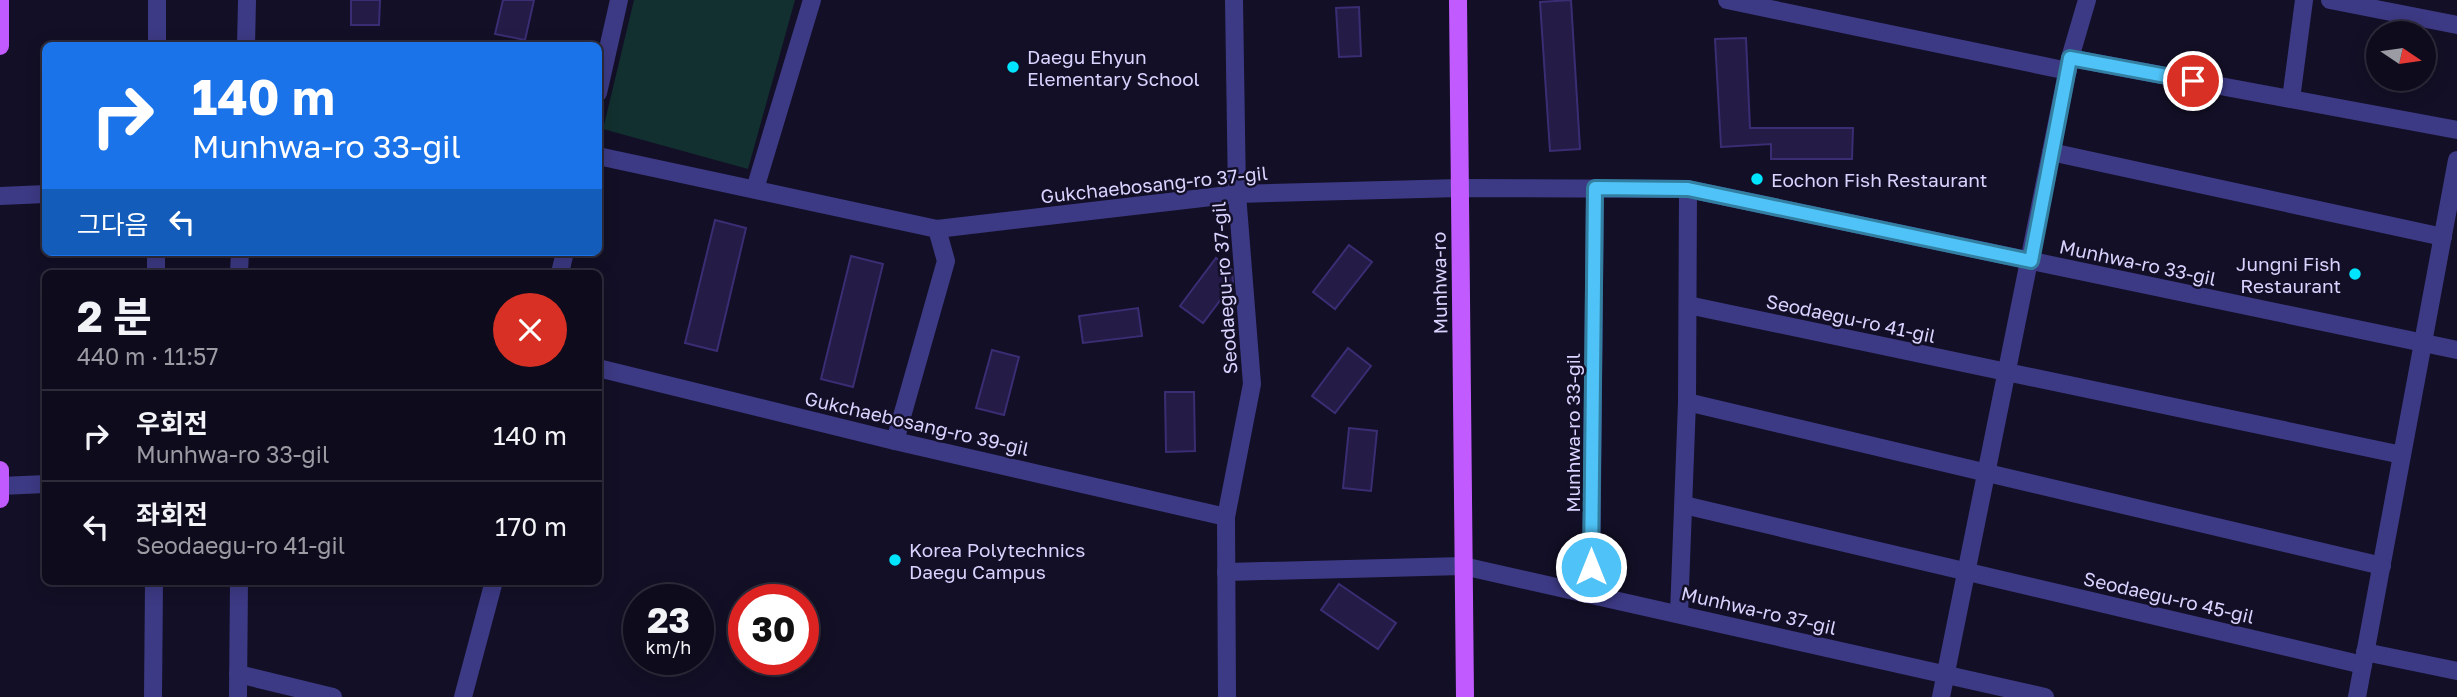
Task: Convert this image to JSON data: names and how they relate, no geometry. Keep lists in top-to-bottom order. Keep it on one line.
{"streets":{"main road":["Munhwa-ro"],"street":["Gukchaebosang-ro 37-gil","Munhwa-ro 33-gil","Seodaegu-ro 37-gil","Seodaegu-ro 41-gil","Gukchaebosang-ro 39-gil","Seodaegu-ro 45-gil","Munhwa-ro 37-gil"]},"crossings":[["Gukchaebosang-ro 37-gil","Munhwa-ro 33-gil"],["Gukchaebosang-ro 37-gil","Munhwa-ro"],["Gukchaebosang-ro 37-gil","Seodaegu-ro 37-gil"],["Munhwa-ro 33-gil","Munhwa-ro"],["Munhwa-ro 33-gil","Munhwa-ro 37-gil"],["Munhwa-ro","Munhwa-ro 37-gil"],["Seodaegu-ro 37-gil","Gukchaebosang-ro 39-gil"]],"places":["Daegu Ehyun Elementary School","Eochon Fish Restaurant","Jungni Fish Restaurant","Korea Polytechnics Daegu Campus"],"north":"right","page":{"turn":["140 m","Munhwa-ro 33-gil"],"then":"그다음","heading":["2 분","440 m · 11:57"],"list":[{"name":"우회전","note":"Munhwa-ro 33-gil","value":"140 m"},{"name":"좌회전","note":"Seodaegu-ro 41-gil","value":"170 m"}],"speed":"23 km/h","limit":"30"}}
